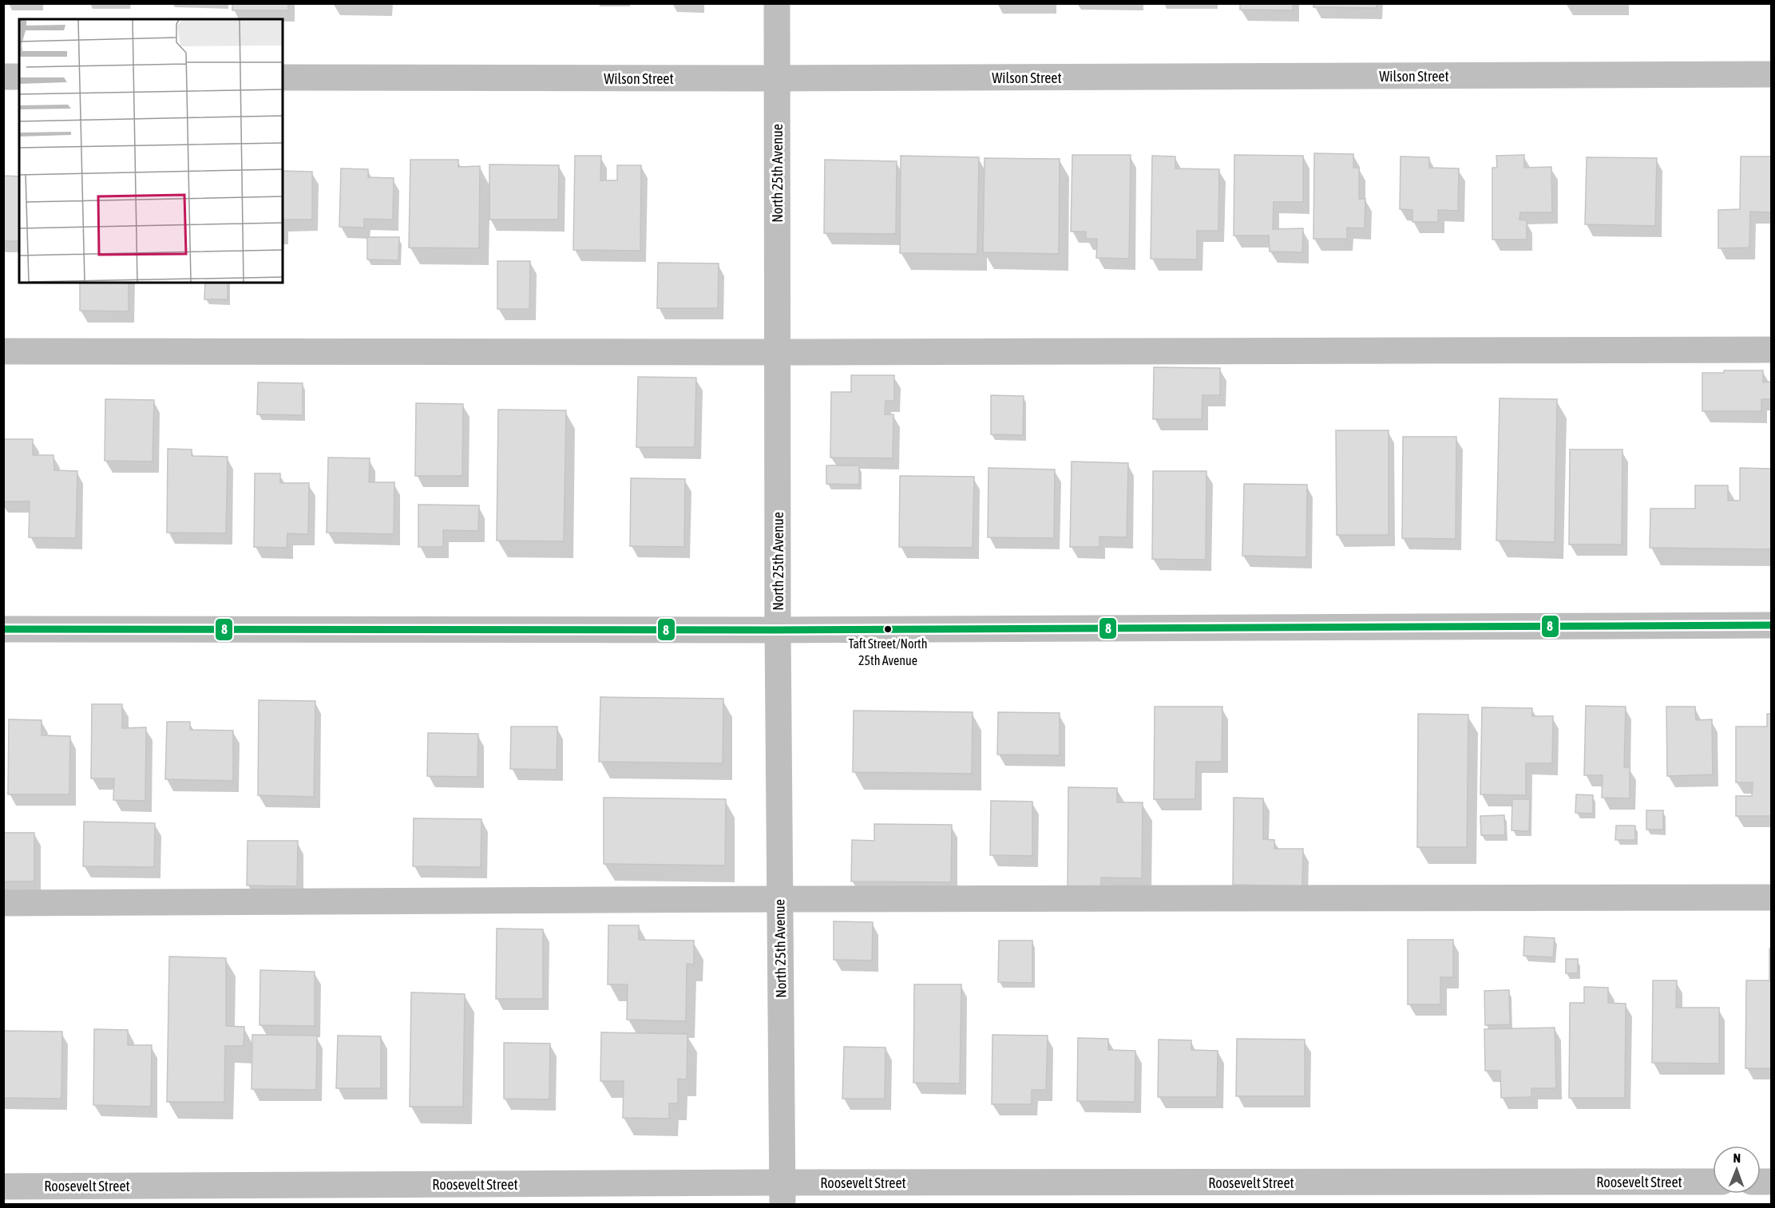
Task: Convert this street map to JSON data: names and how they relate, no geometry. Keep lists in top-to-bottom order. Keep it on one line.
{"streets":{"street":["Wilson Street","North 25th Avenue","Roosevelt Street"]},"crossings":[["Wilson Street","North 25th Avenue"],["North 25th Avenue","Roosevelt Street"]],"places":["Taft Street/North 25th Avenue"],"lines":["transit line 8"],"north":"top"}
